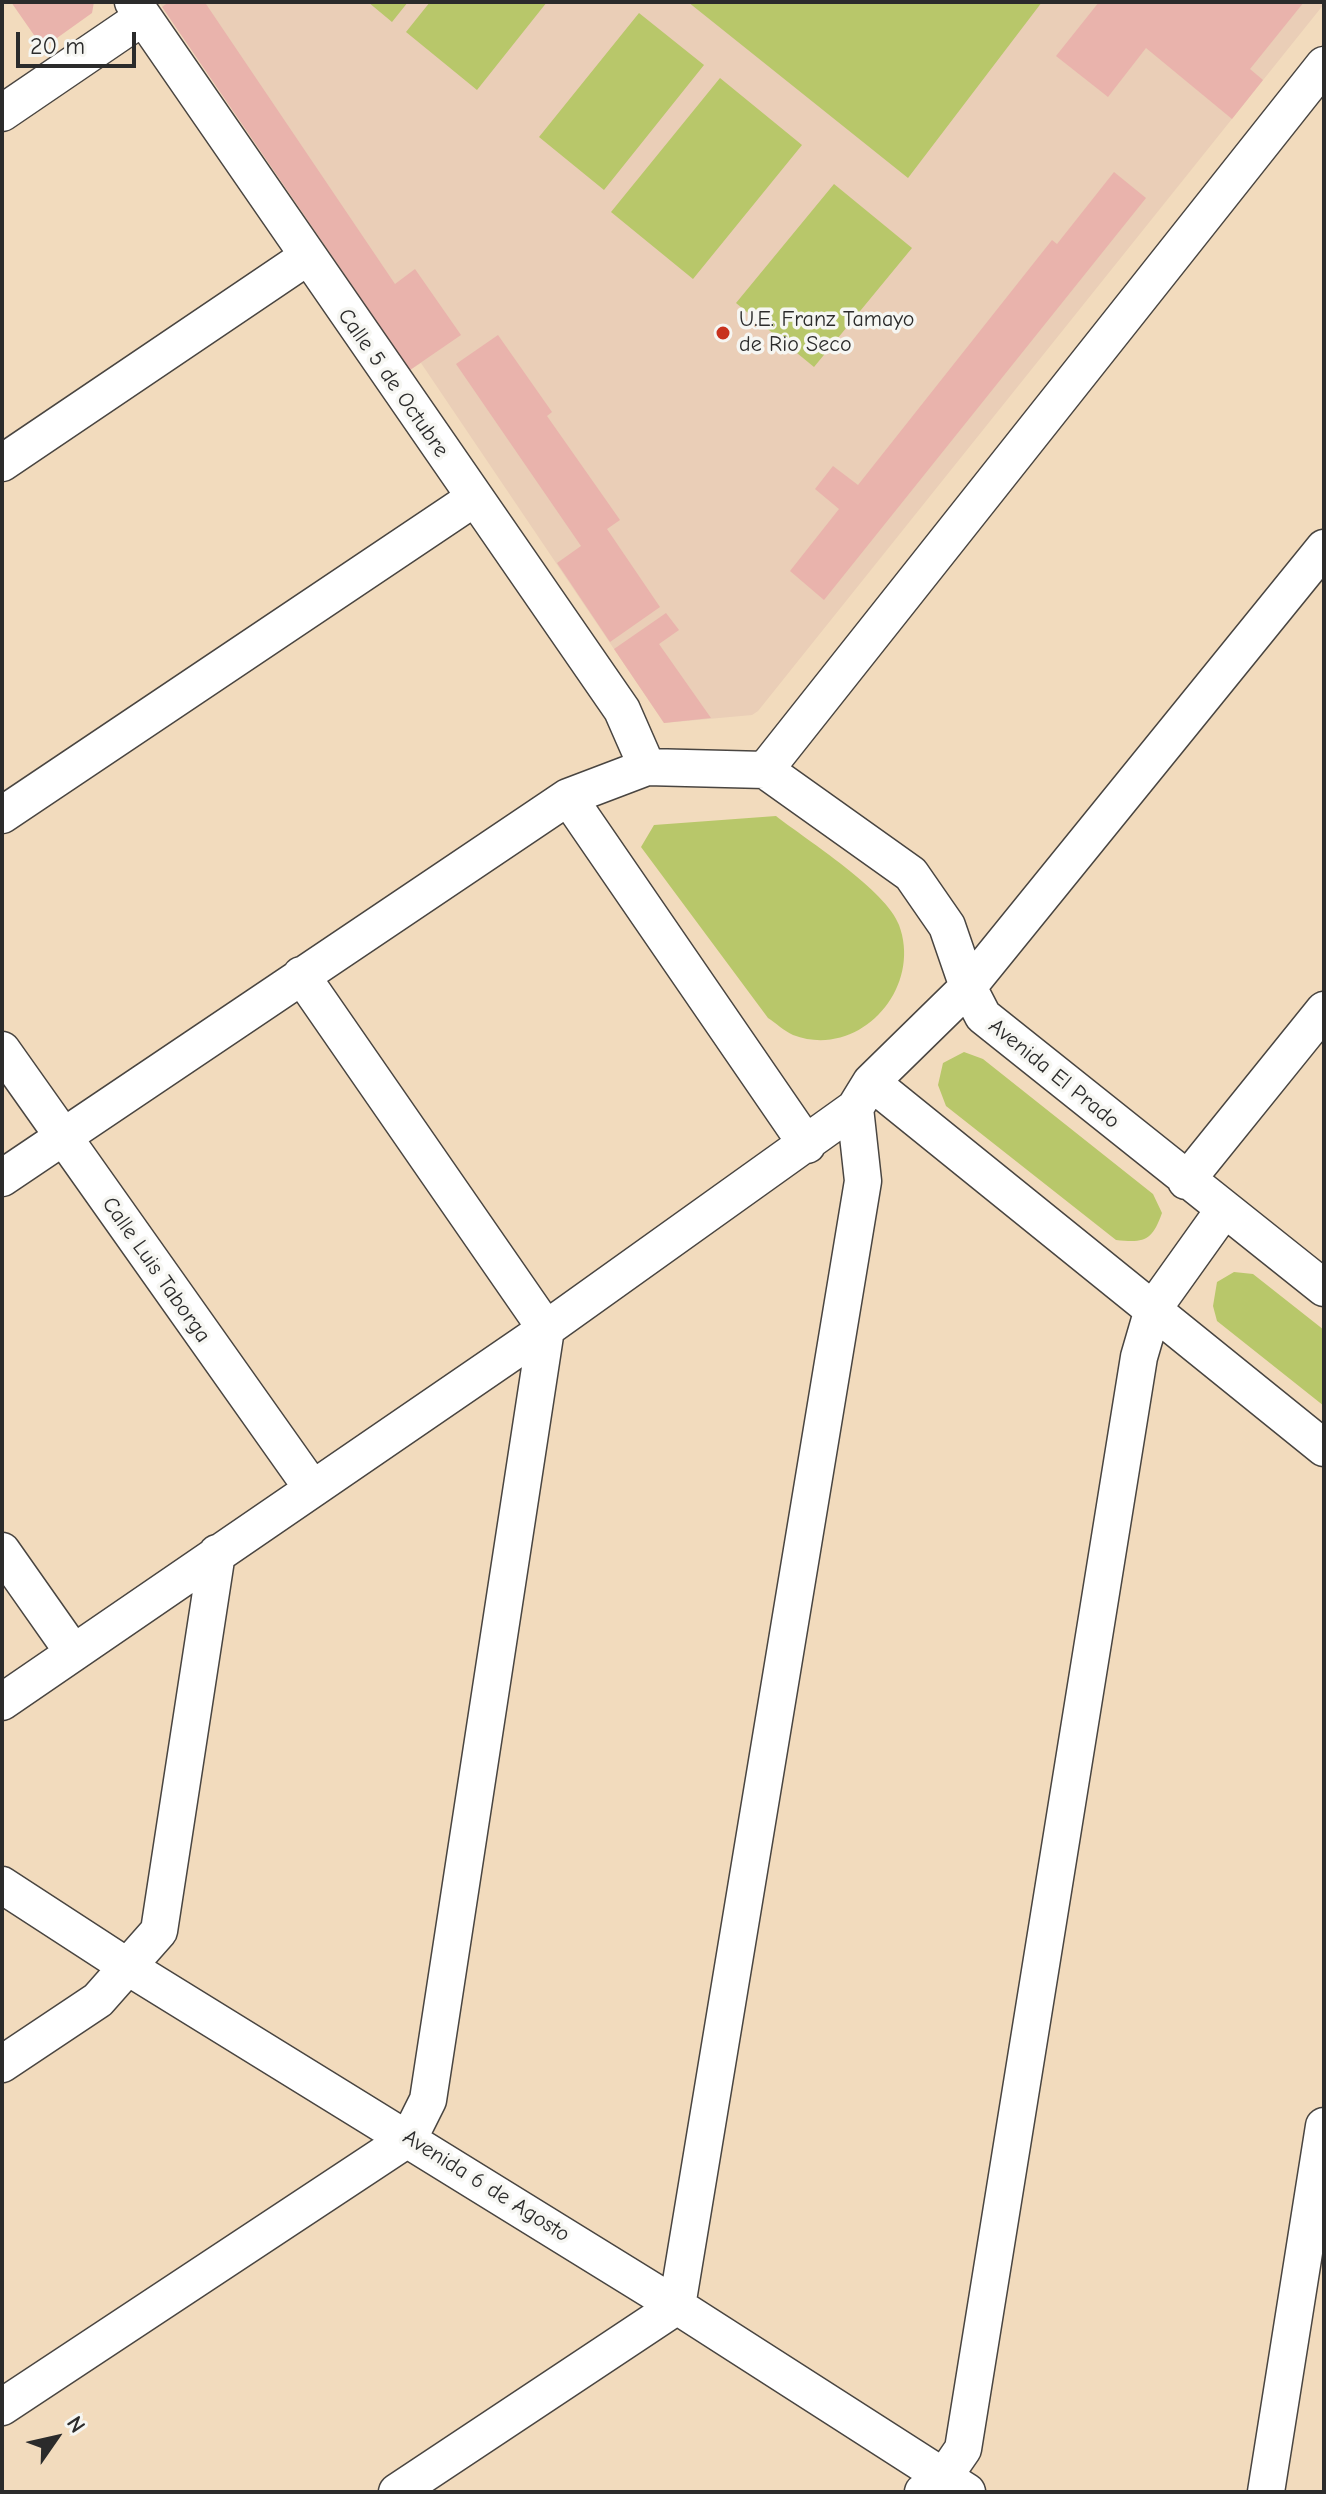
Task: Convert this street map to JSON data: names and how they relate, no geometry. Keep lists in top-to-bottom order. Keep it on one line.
{"streets":{"street":["Calle 5 de Octubre","Avenida El Prado","Calle Luis Taborga","Avenida 6 de Agosto"]},"places":["U.E. Franz Tamayo de Rio Seco"],"scale_bar":"20 m","north":"top right"}
